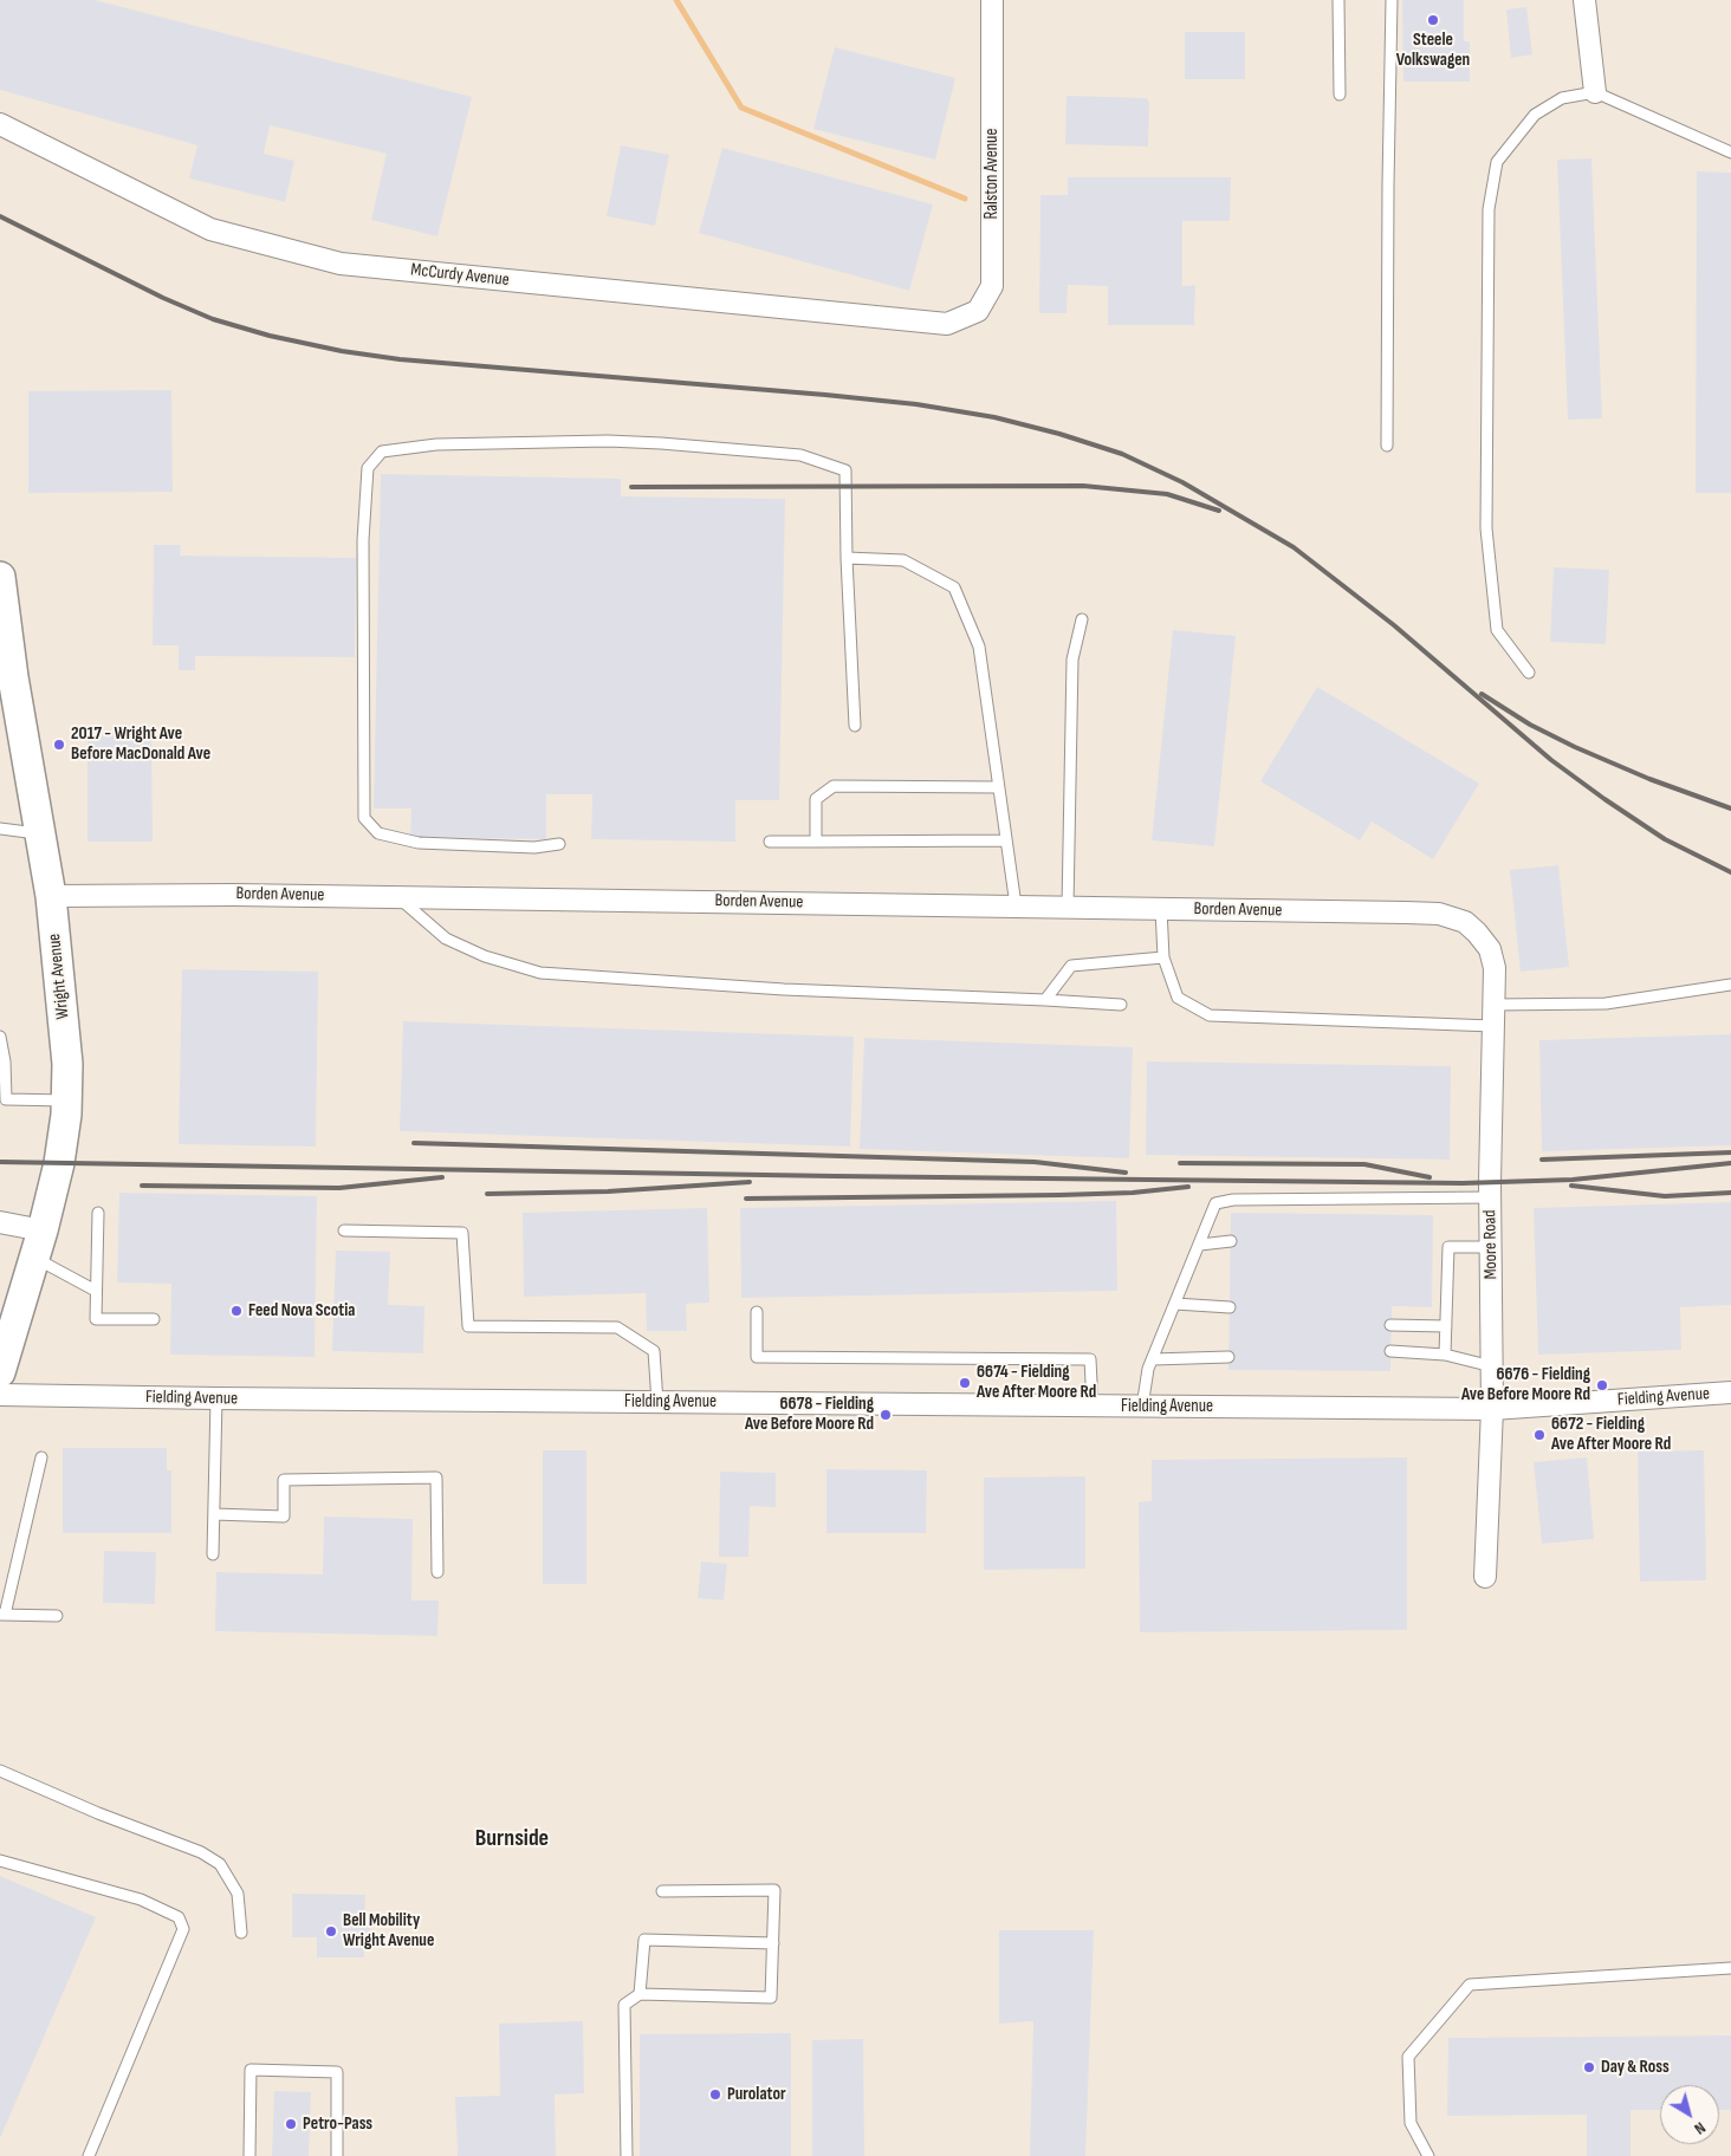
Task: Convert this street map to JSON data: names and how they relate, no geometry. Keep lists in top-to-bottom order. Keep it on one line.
{"streets":{"main road":["Wright Avenue"],"street":["Ralston Avenue","McCurdy Avenue","Borden Avenue","Moore Road","Fielding Avenue"]},"crossings":[["Ralston Avenue","McCurdy Avenue"],["Borden Avenue","Wright Avenue"],["Borden Avenue","Moore Road"],["Moore Road","Fielding Avenue"]],"districts":["Burnside"],"places":["Steele Volkswagen","2017 - Wright Ave Before MacDonald Ave","Feed Nova Scotia","6674 - Fielding Ave After Moore Rd","6676 - Fielding Ave Before Moore Rd","6678 - Fielding Ave Before Moore Rd","6672 - Fielding Ave After Moore Rd","Bell Mobility Wright Avenue","Day & Ross","Purolator","Petro-Pass"],"north":"bottom right"}
